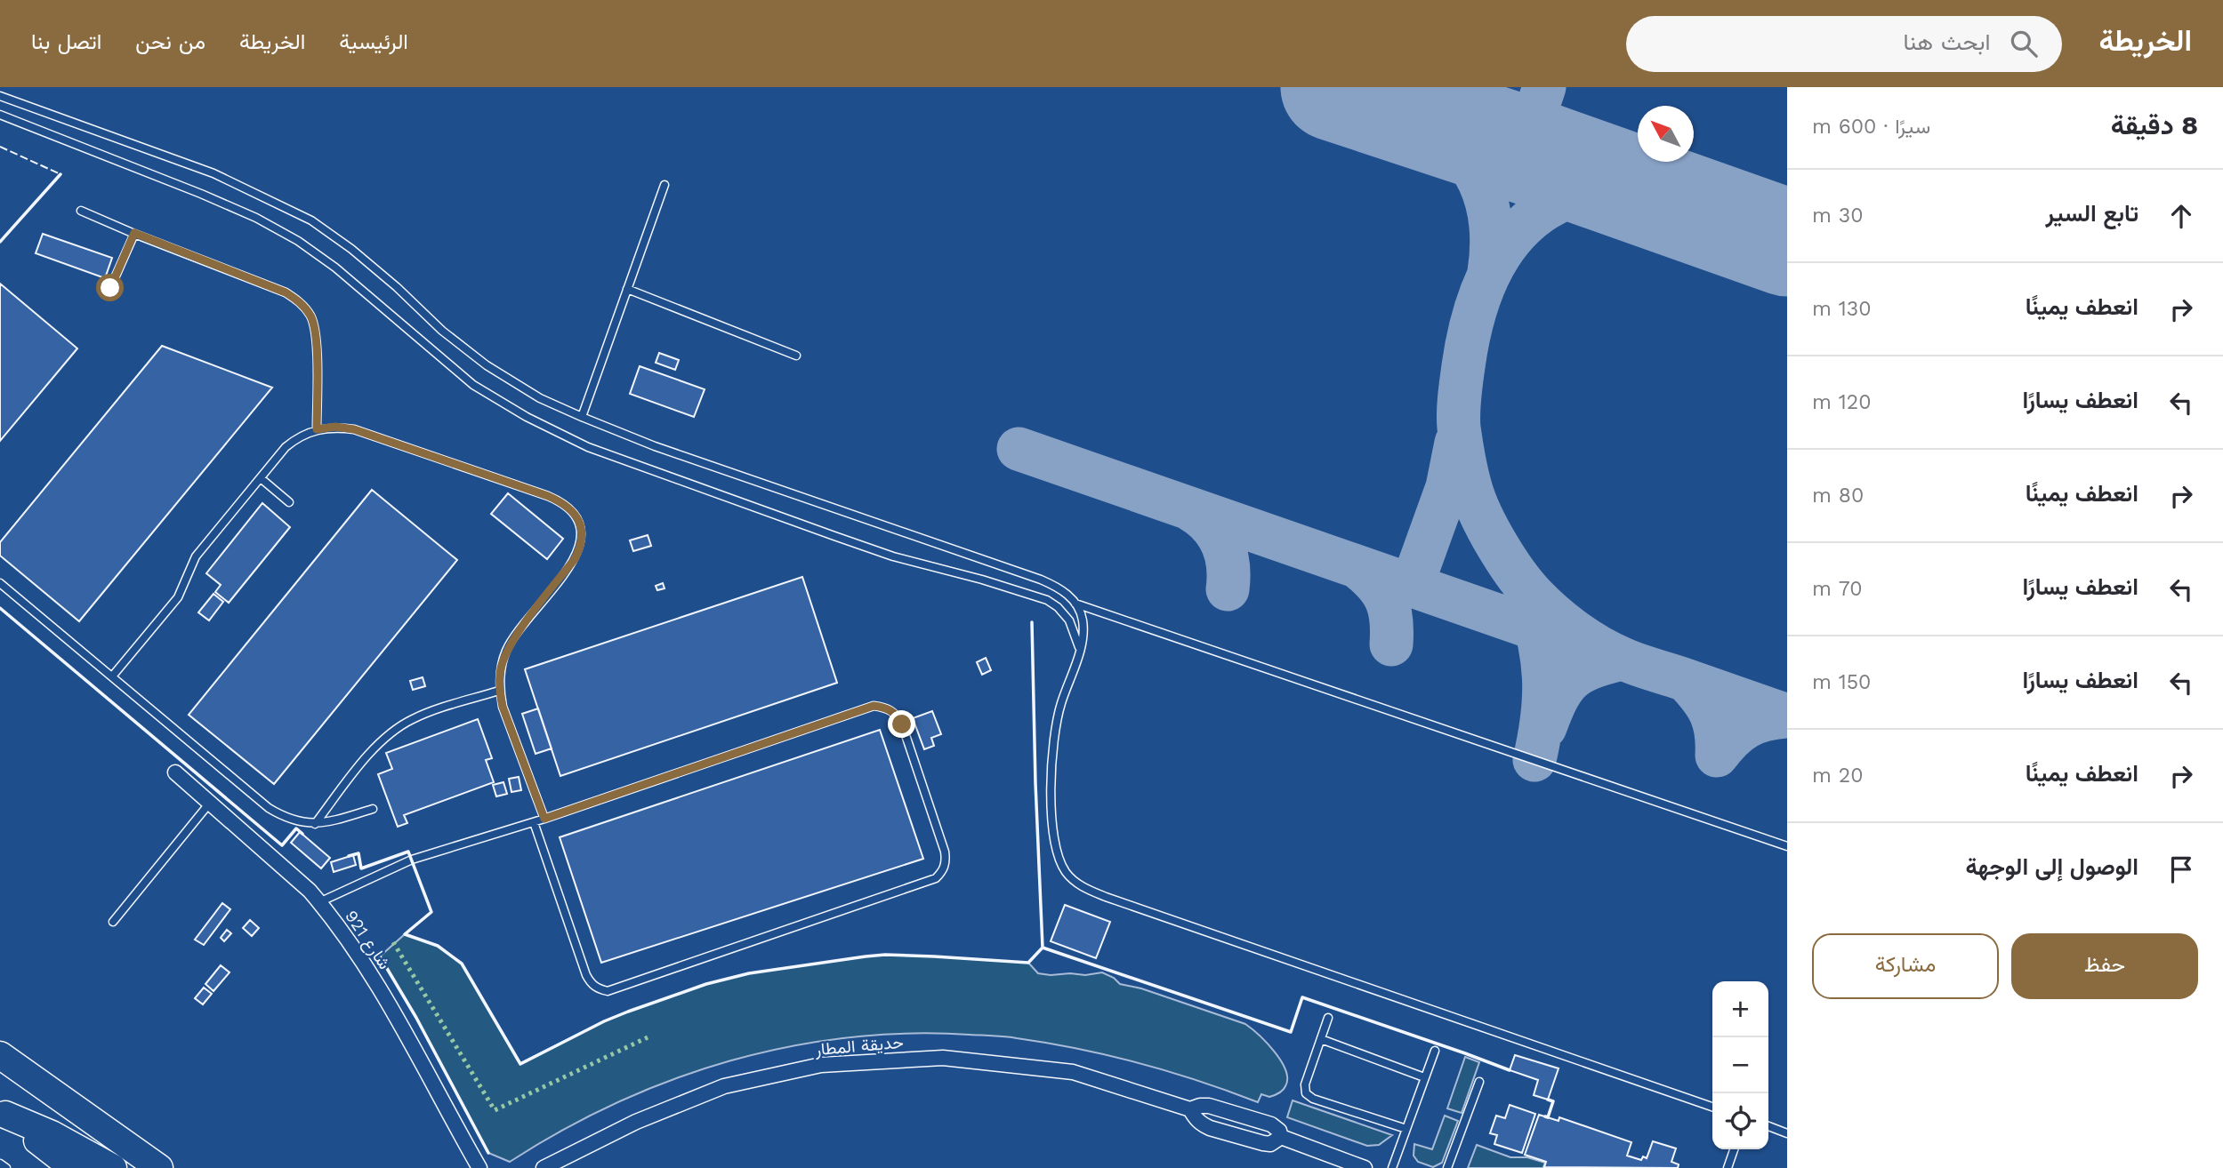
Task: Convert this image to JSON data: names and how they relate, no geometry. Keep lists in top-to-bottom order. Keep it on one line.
{"streets":{"street":["شارع 921","حديقة المطار"]},"north":"top left","page":{"header":"الخريطة","search":"ابحث هنا","nav":["الرئيسية","الخريطة","من نحن","اتصل بنا"],"heading":["8 دقيقة","سيرًا · 600 m"],"list":[["تابع السير","30 m"],["انعطف يمينًا","130 m"],["انعطف يسارًا","120 m"],["انعطف يمينًا","80 m"],["انعطف يسارًا","70 m"],["انعطف يسارًا","150 m"],["انعطف يمينًا","20 m"],"الوصول إلى الوجهة"],"buttons":["حفظ","مشاركة"],"map_buttons":["+","−"]}}
